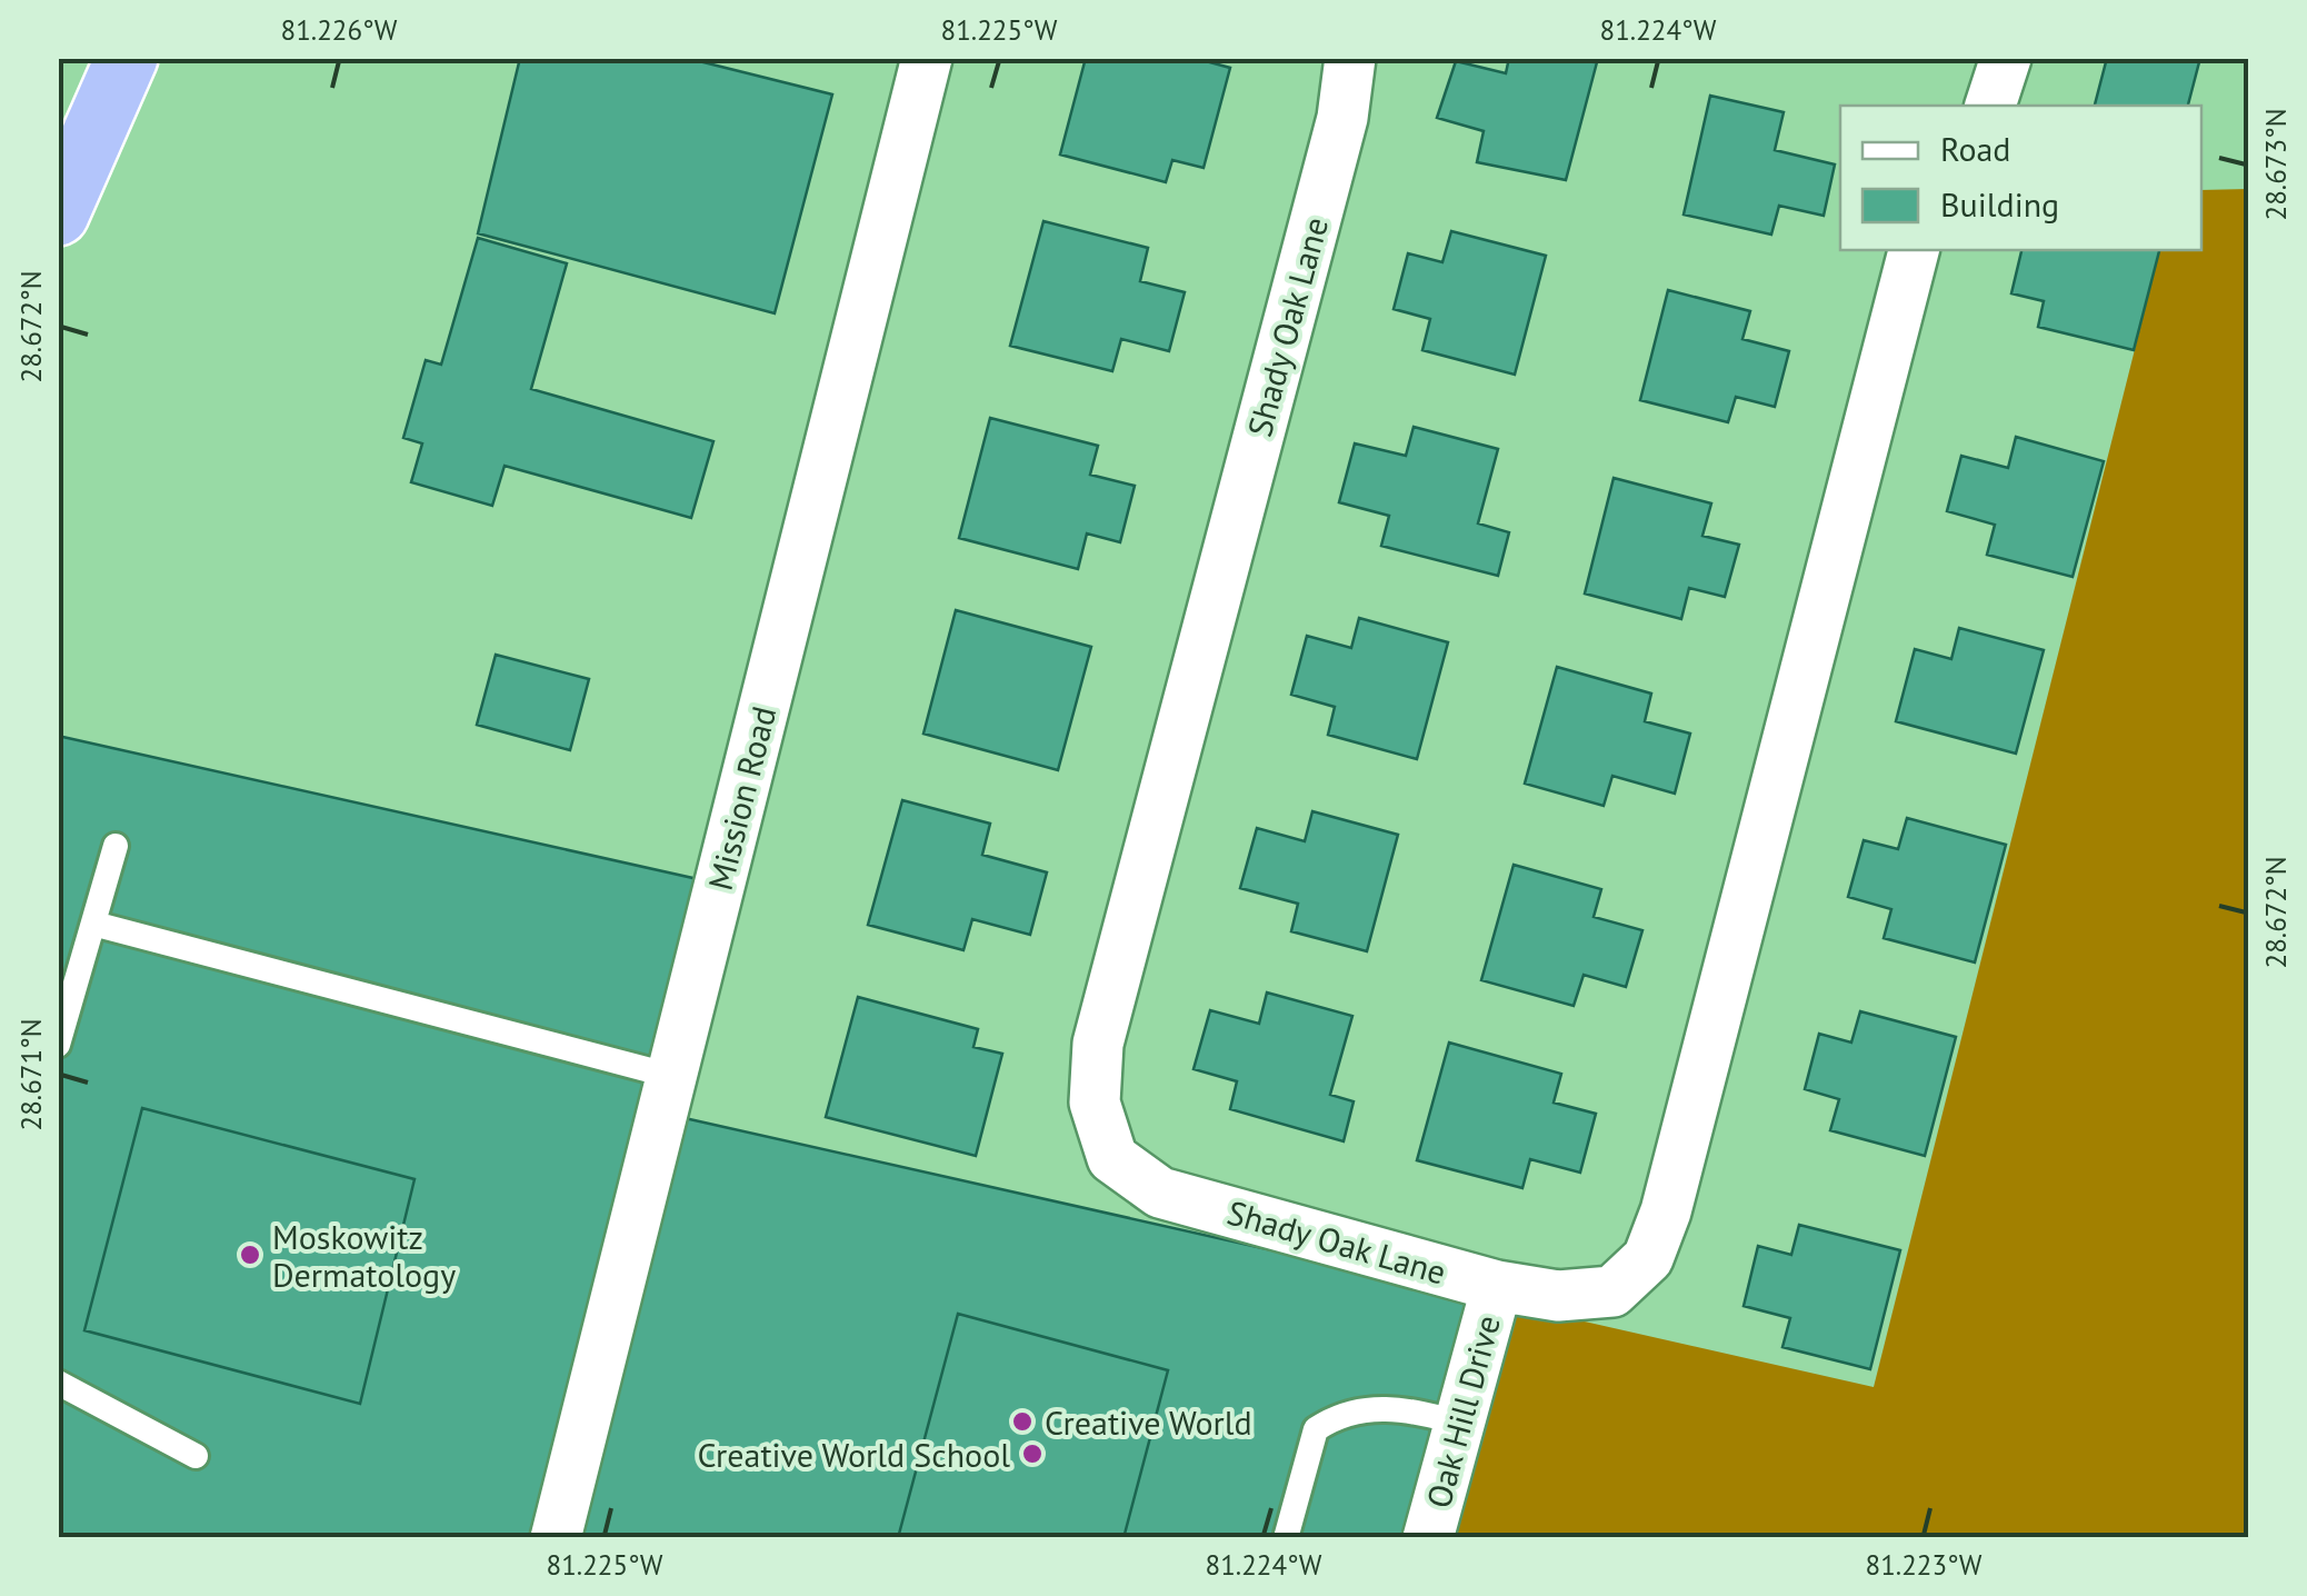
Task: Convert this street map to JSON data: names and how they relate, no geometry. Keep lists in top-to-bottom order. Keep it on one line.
{"streets":{"street":["Shady Oak Lane","Mission Road","Oak Hill Drive"]},"crossings":[["Shady Oak Lane","Oak Hill Drive"]],"places":["Moskowitz Dermatology","Creative World","Creative World School"],"legend":["Road","Building"],"coordinates":["81.226°W","81.225°W","81.224°W","28.673°N","28.672°N","28.671°N","81.223°W"]}
